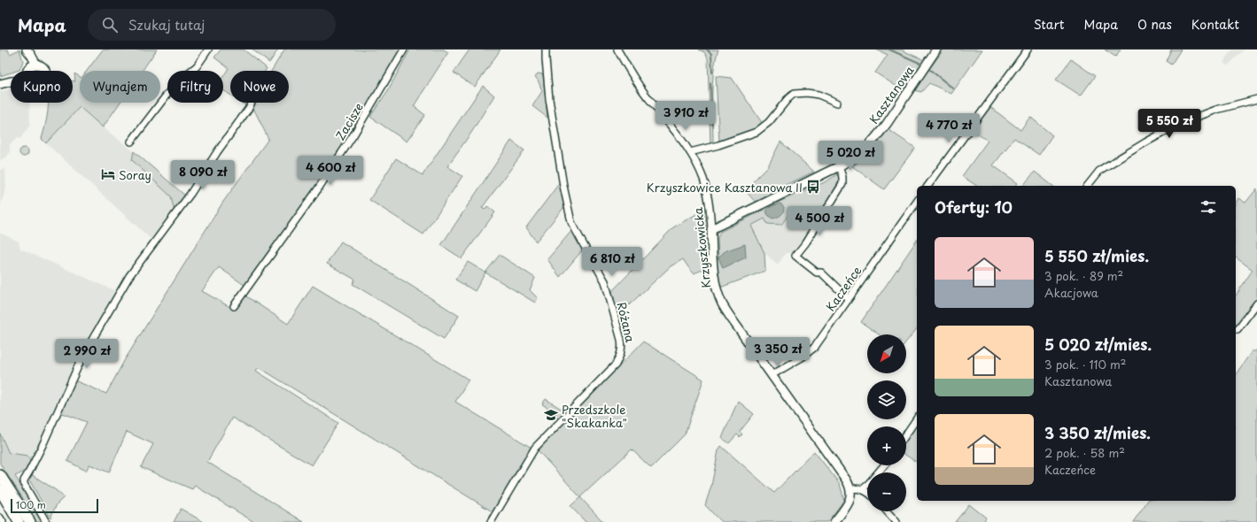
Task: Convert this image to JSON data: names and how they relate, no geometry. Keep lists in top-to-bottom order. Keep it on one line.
{"streets":{"street":["Kasztanowa","Zacisze","Krzyszkowicka","Kaczeńce","Różana"]},"crossings":[["Kasztanowa","Krzyszkowicka"],["Krzyszkowicka","Kaczeńce"]],"places":{"hotel":["Soray"],"bus stop":["Krzyszkowice Kasztanowa II"],"school or university":["Przedszkole \"Skakanka\""]},"scale_bar":"100 m","north":"bottom left","page":{"header":"Mapa","search":"Szukaj tutaj","nav":["Start","Mapa","O nas","Kontakt"],"chip":["Kupno","Wynajem","Filtry","Nowe"],"price":["3 910 zł","5 550 zł","4 770 zł","5 020 zł","4 600 zł","8 090 zł","4 500 zł","6 810 zł","3 350 zł","2 990 zł"],"heading":"Oferty: 10","list":[{"name":"5 550 zł/mies.","note":"3 pok. · 89 m² · Akacjowa"},{"name":"5 020 zł/mies.","note":"3 pok. · 110 m² · Kasztanowa"},{"name":"3 350 zł/mies.","note":"2 pok. · 58 m² · Kaczeńce"}],"map_buttons":["+","−"],"scale":"100 m"}}
